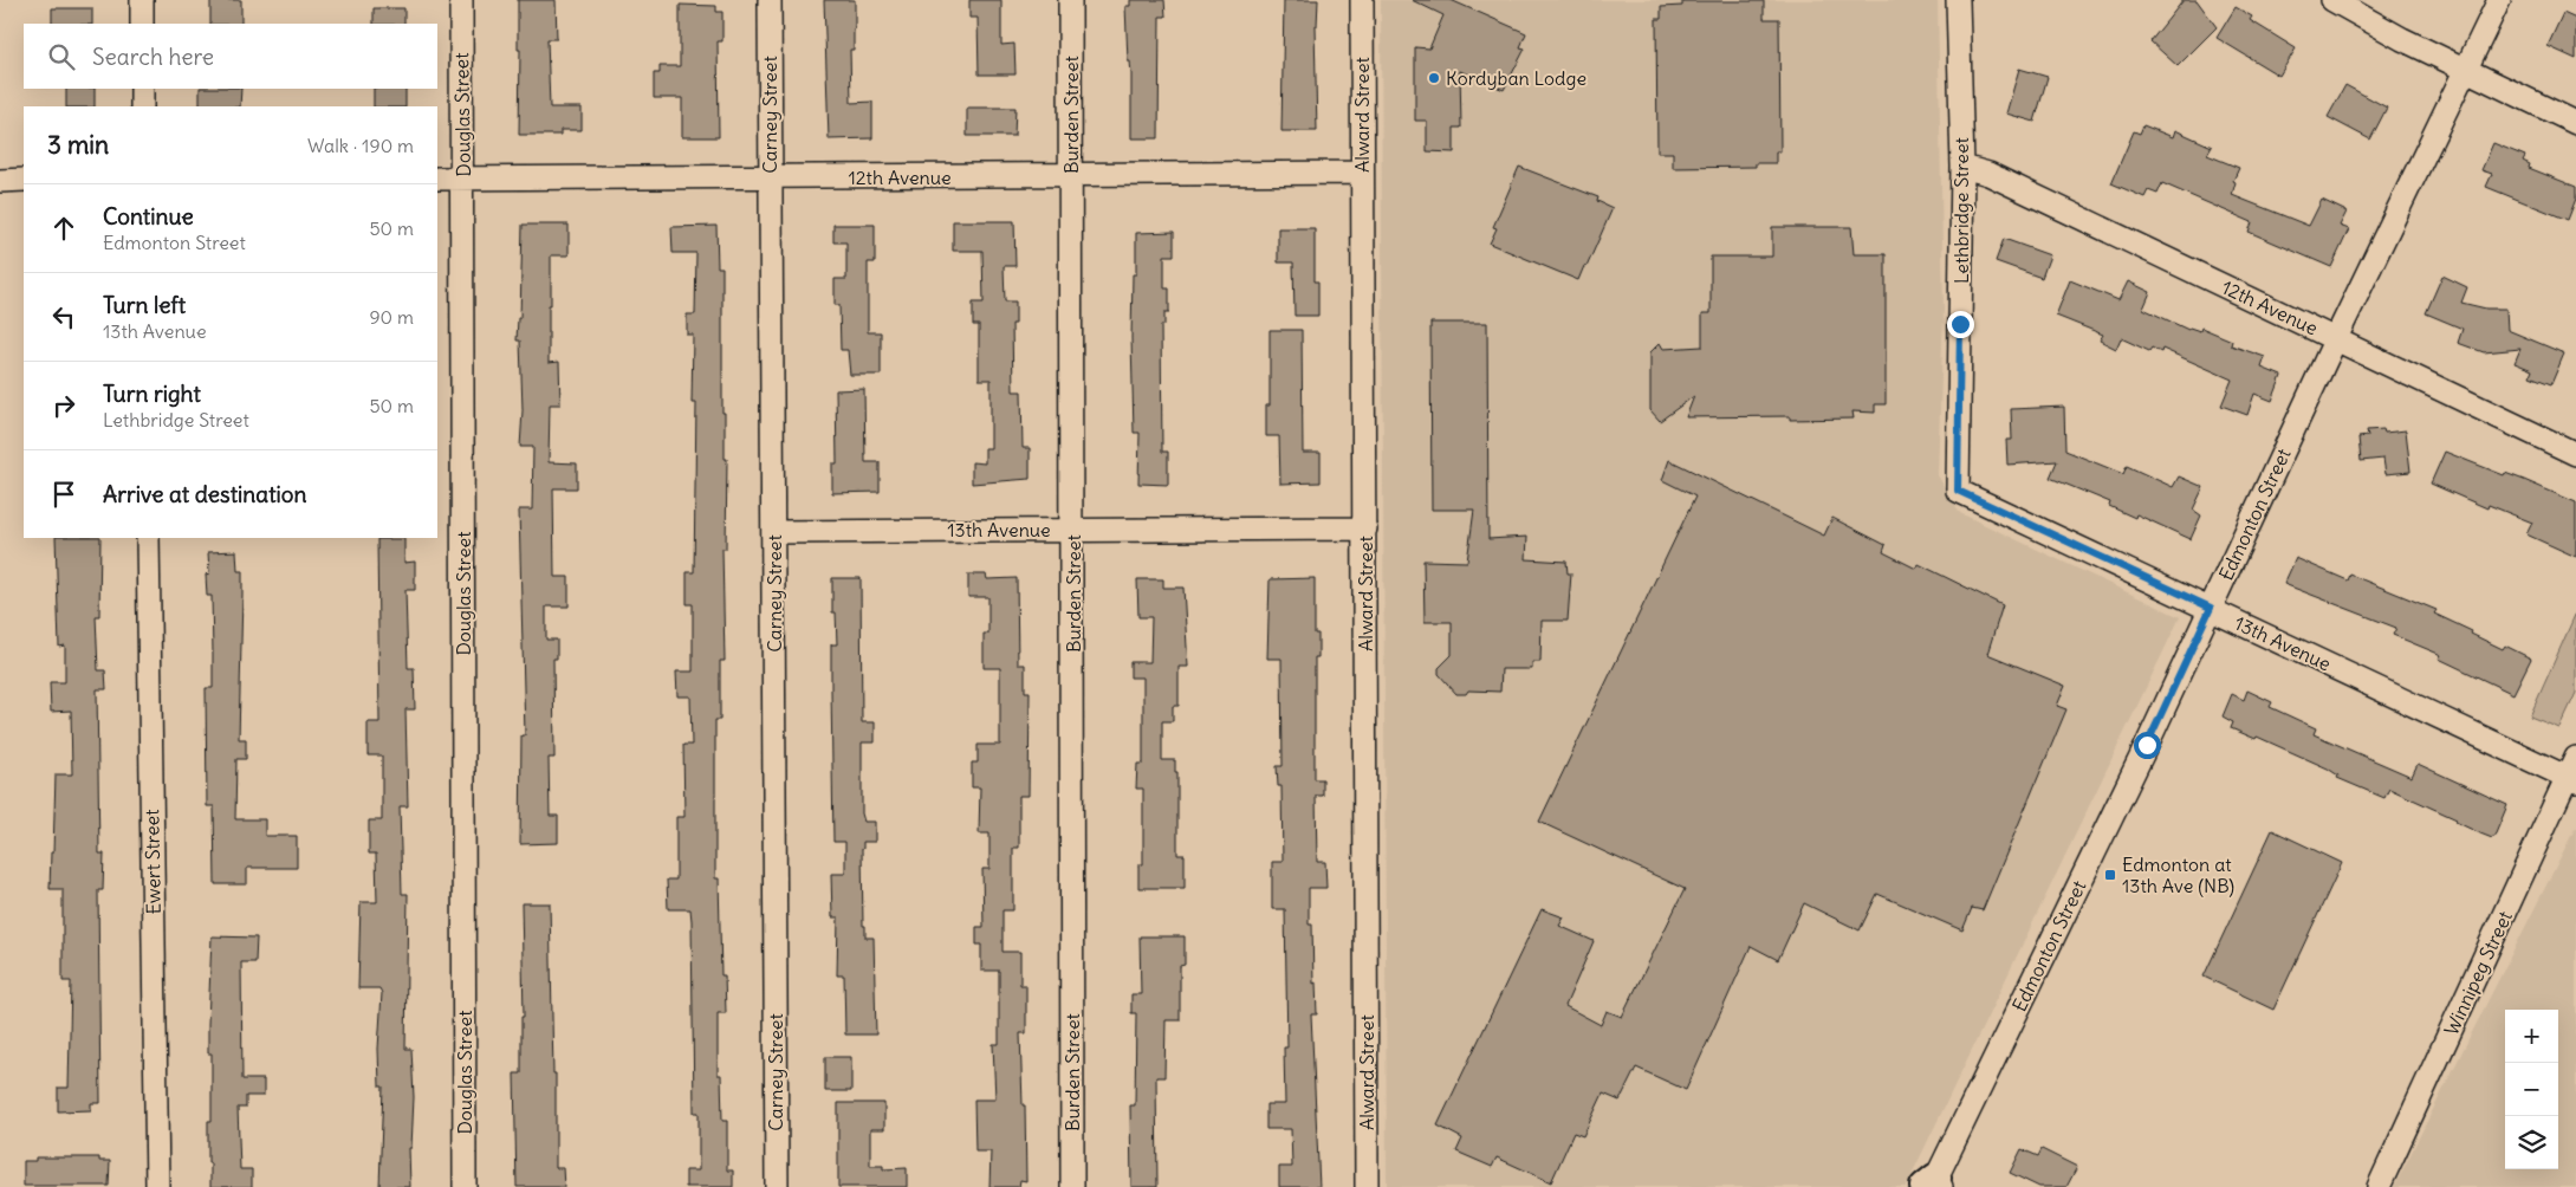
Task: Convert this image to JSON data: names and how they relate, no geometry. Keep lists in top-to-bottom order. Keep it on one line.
{"streets":{"street":["Douglas Street","Carney Street","Burden Street","Alward Street","12th Avenue","Lethbridge Street","Edmonton Street","13th Avenue","Ewert Street","Winnipeg Street"]},"crossings":[["Douglas Street","12th Avenue"],["Carney Street","12th Avenue"],["Carney Street","13th Avenue"],["Burden Street","12th Avenue"],["Burden Street","13th Avenue"],["Alward Street","12th Avenue"],["Alward Street","13th Avenue"],["12th Avenue","Lethbridge Street"],["12th Avenue","Edmonton Street"],["Lethbridge Street","13th Avenue"],["Edmonton Street","13th Avenue"],["13th Avenue","Winnipeg Street"]],"places":{"other":["Kordyban Lodge"],"transit":["Edmonton at 13th Ave (NB)"]},"page":{"search":"Search here","heading":["3 min","Walk · 190 m"],"list":[["Continue","Edmonton Street","50 m"],["Turn left","13th Avenue","90 m"],["Turn right","Lethbridge Street","50 m"],"Arrive at destination"],"map_buttons":["+","−"]}}
